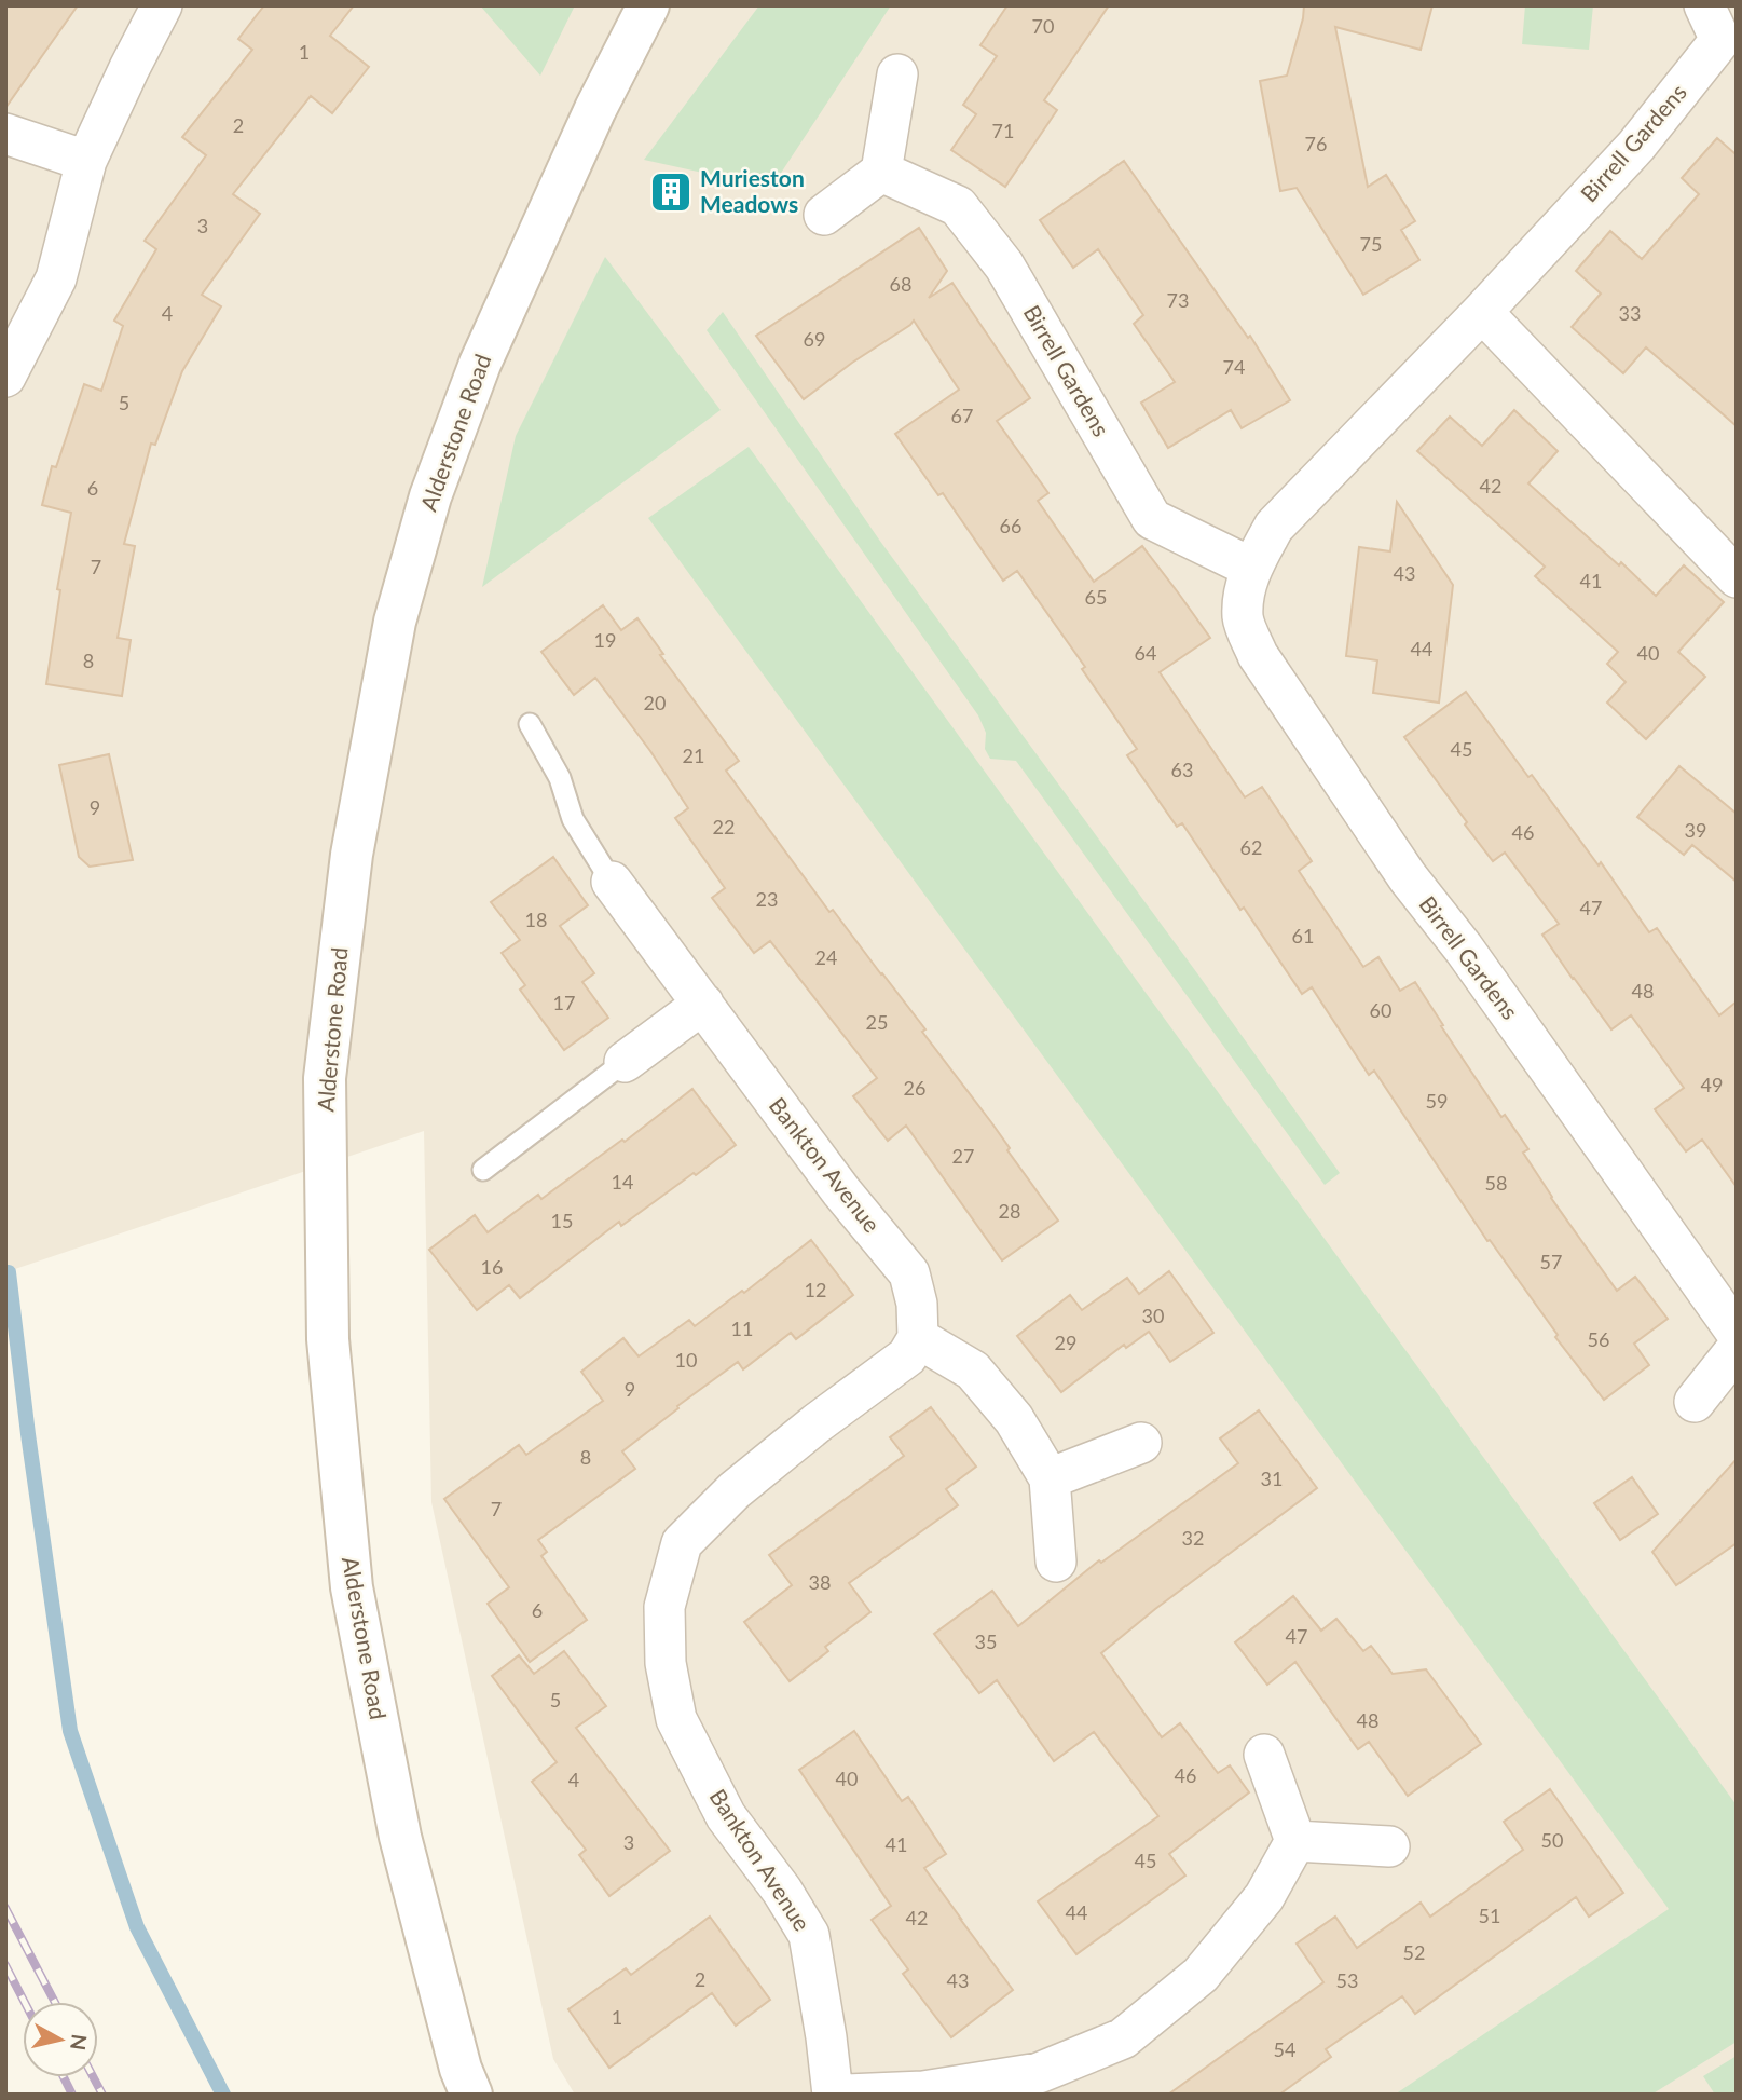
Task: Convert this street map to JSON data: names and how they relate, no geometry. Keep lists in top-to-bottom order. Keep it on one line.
{"streets":{"street":["Birrell Gardens","Alderstone Road","Bankton Avenue"]},"places":{"building":["Murieston Meadows"]},"house_numbers":["70","1","2","71","76","3","75","68","73","4","33","69","74","5","67","42","6","66","7","43","41","65","19","44","64","40","8","20","45","21","63","9","22","39","46","62","23","47","18","61","24","48","17","60","25","49","26","59","27","14","58","28","15","57","16","12","30","11","56","29","10","9","8","31","7","32","38","6","47","35","5","48","46","40","4","50","3","41","45","44","51","42","52","2","43","53","1","54"],"north":"right"}
